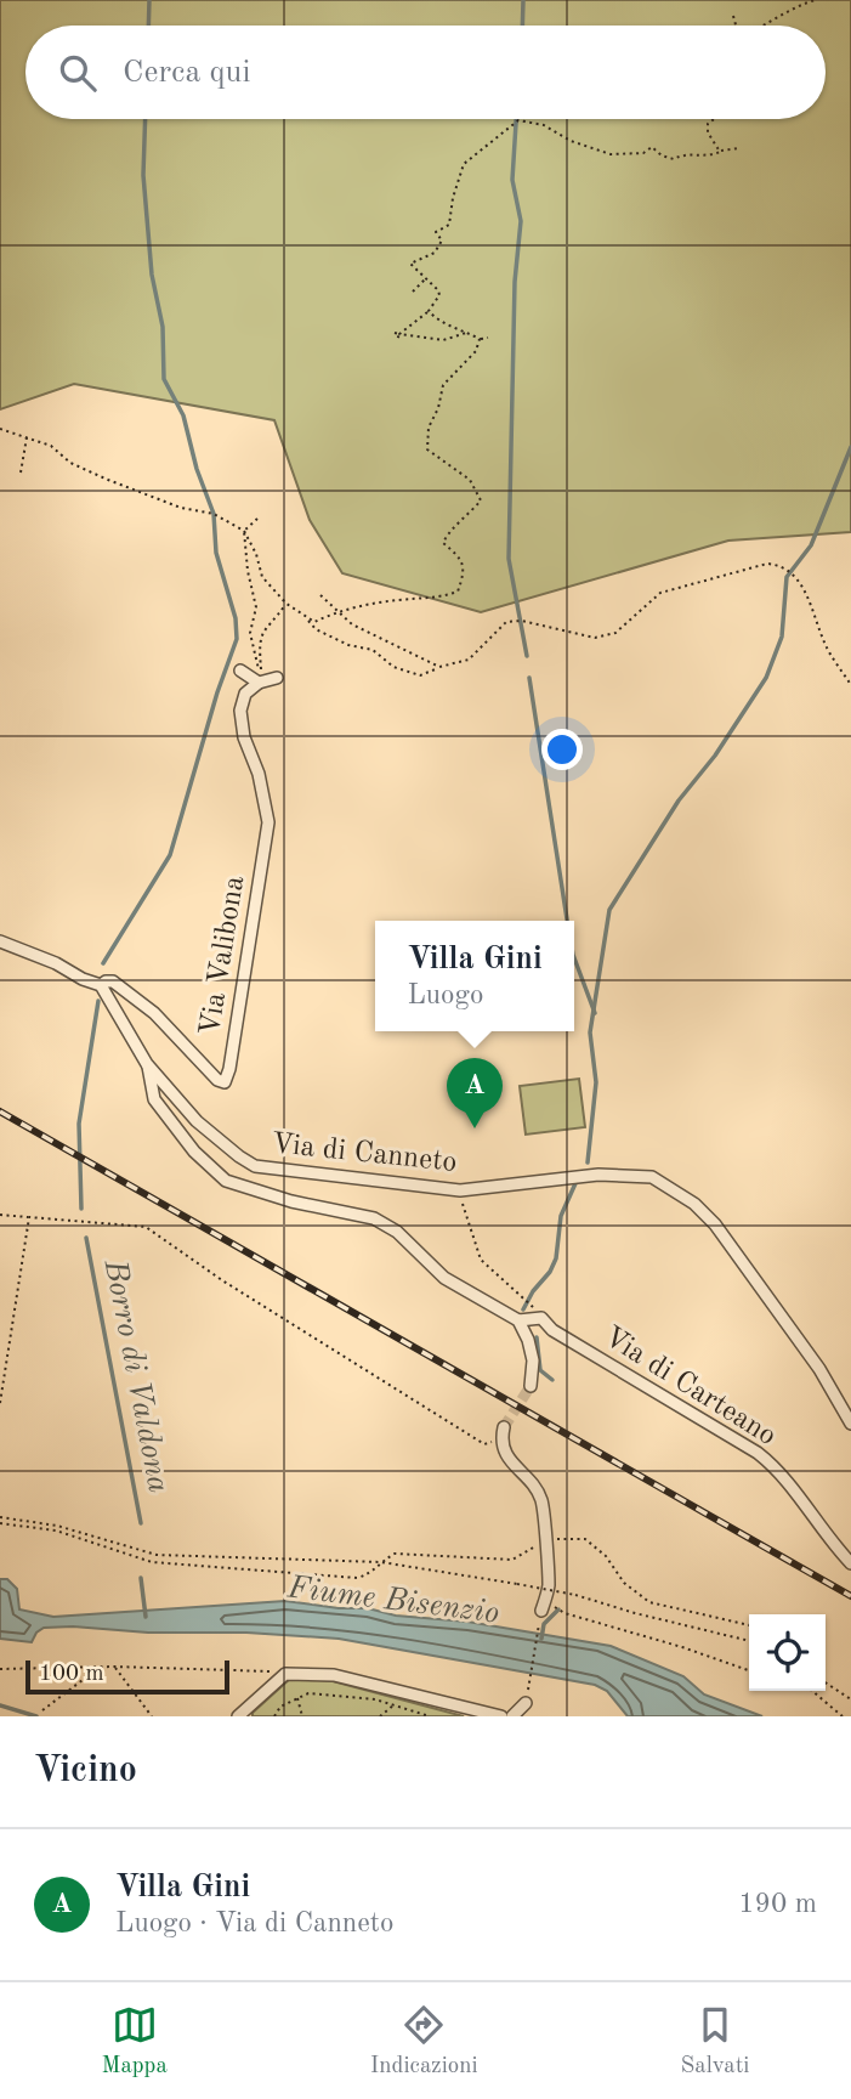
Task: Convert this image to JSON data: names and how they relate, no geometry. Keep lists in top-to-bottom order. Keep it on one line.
{"streets":{"street":["Via Valibona","Via di Canneto","Via di Carteano"]},"crossings":[["Via Valibona","Via di Canneto"]],"water":["Borro di Valdona","Fiume Bisenzio"],"scale_bar":"100 m","page":{"search":"Cerca qui","popup":["Villa Gini","Luogo"],"pins":"A","scale":"100 m","heading":"Vicino","list":[{"mark":"A","name":"Villa Gini","note":"Luogo · Via di Canneto","value":"190 m"}],"nav":["Mappa","Indicazioni","Salvati"]}}
